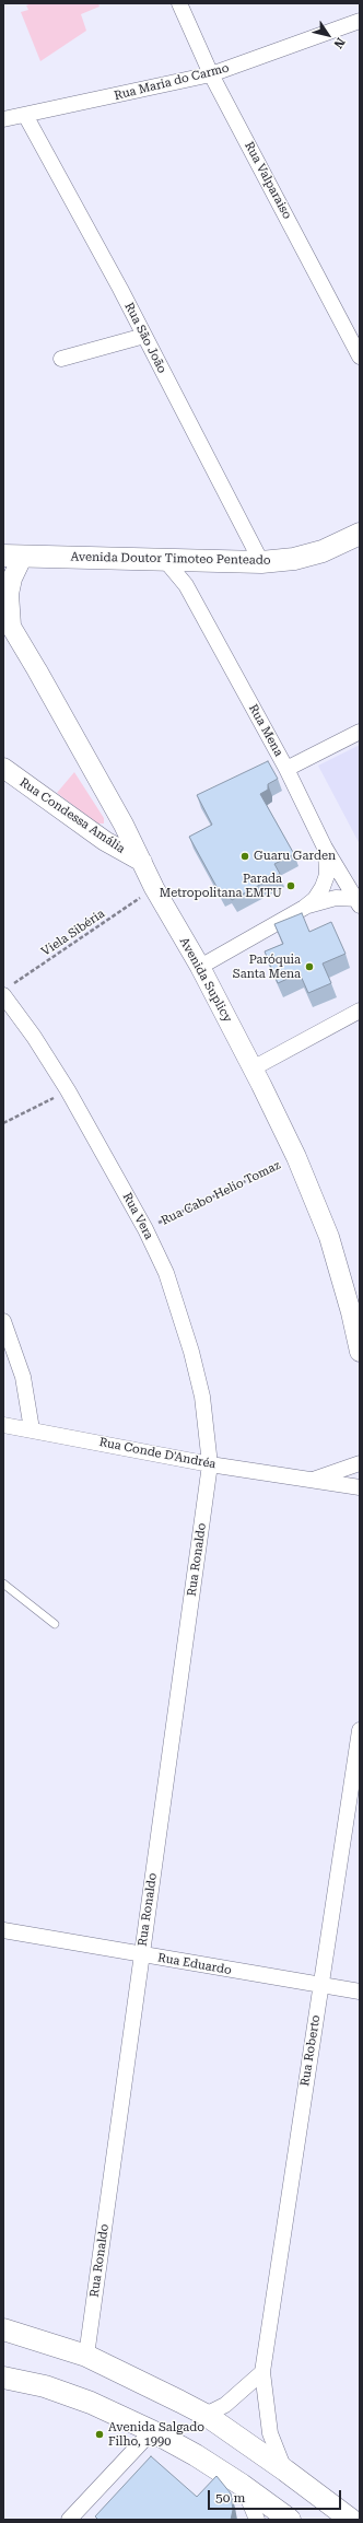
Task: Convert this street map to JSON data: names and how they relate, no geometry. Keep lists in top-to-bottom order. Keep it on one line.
{"streets":{"main road":["Avenida Doutor Timoteo Penteado"],"street":["Rua Maria do Carmo","Rua Valparaiso","Rua São João","Rua Mena","Rua Condessa Amália","Avenida Suplicy","Rua Vera","Rua Conde D'Andréa","Rua Ronaldo","Rua Eduardo","Rua Roberto"],"path":["Viela Sibéria","Rua Cabo Helio Tomaz"]},"crossings":[["Rua Maria do Carmo","Rua Valparaiso"],["Rua Maria do Carmo","Rua São João"],["Rua São João","Avenida Doutor Timoteo Penteado"],["Avenida Doutor Timoteo Penteado","Rua Mena"],["Avenida Doutor Timoteo Penteado","Avenida Suplicy"],["Rua Condessa Amália","Avenida Suplicy"],["Viela Sibéria","Avenida Suplicy"],["Viela Sibéria","Rua Vera"],["Avenida Suplicy","Rua Cabo Helio Tomaz"],["Rua Cabo Helio Tomaz","Rua Vera"],["Rua Vera","Rua Conde D'Andréa"],["Rua Vera","Rua Ronaldo"],["Rua Conde D'Andréa","Rua Ronaldo"],["Rua Ronaldo","Rua Eduardo"],["Rua Eduardo","Rua Roberto"]],"places":["Guaru Garden","Parada Metropolitana EMTU","Paróquia Santa Mena","Avenida Salgado Filho, 1990"],"scale_bar":"50 m","north":"bottom right"}
